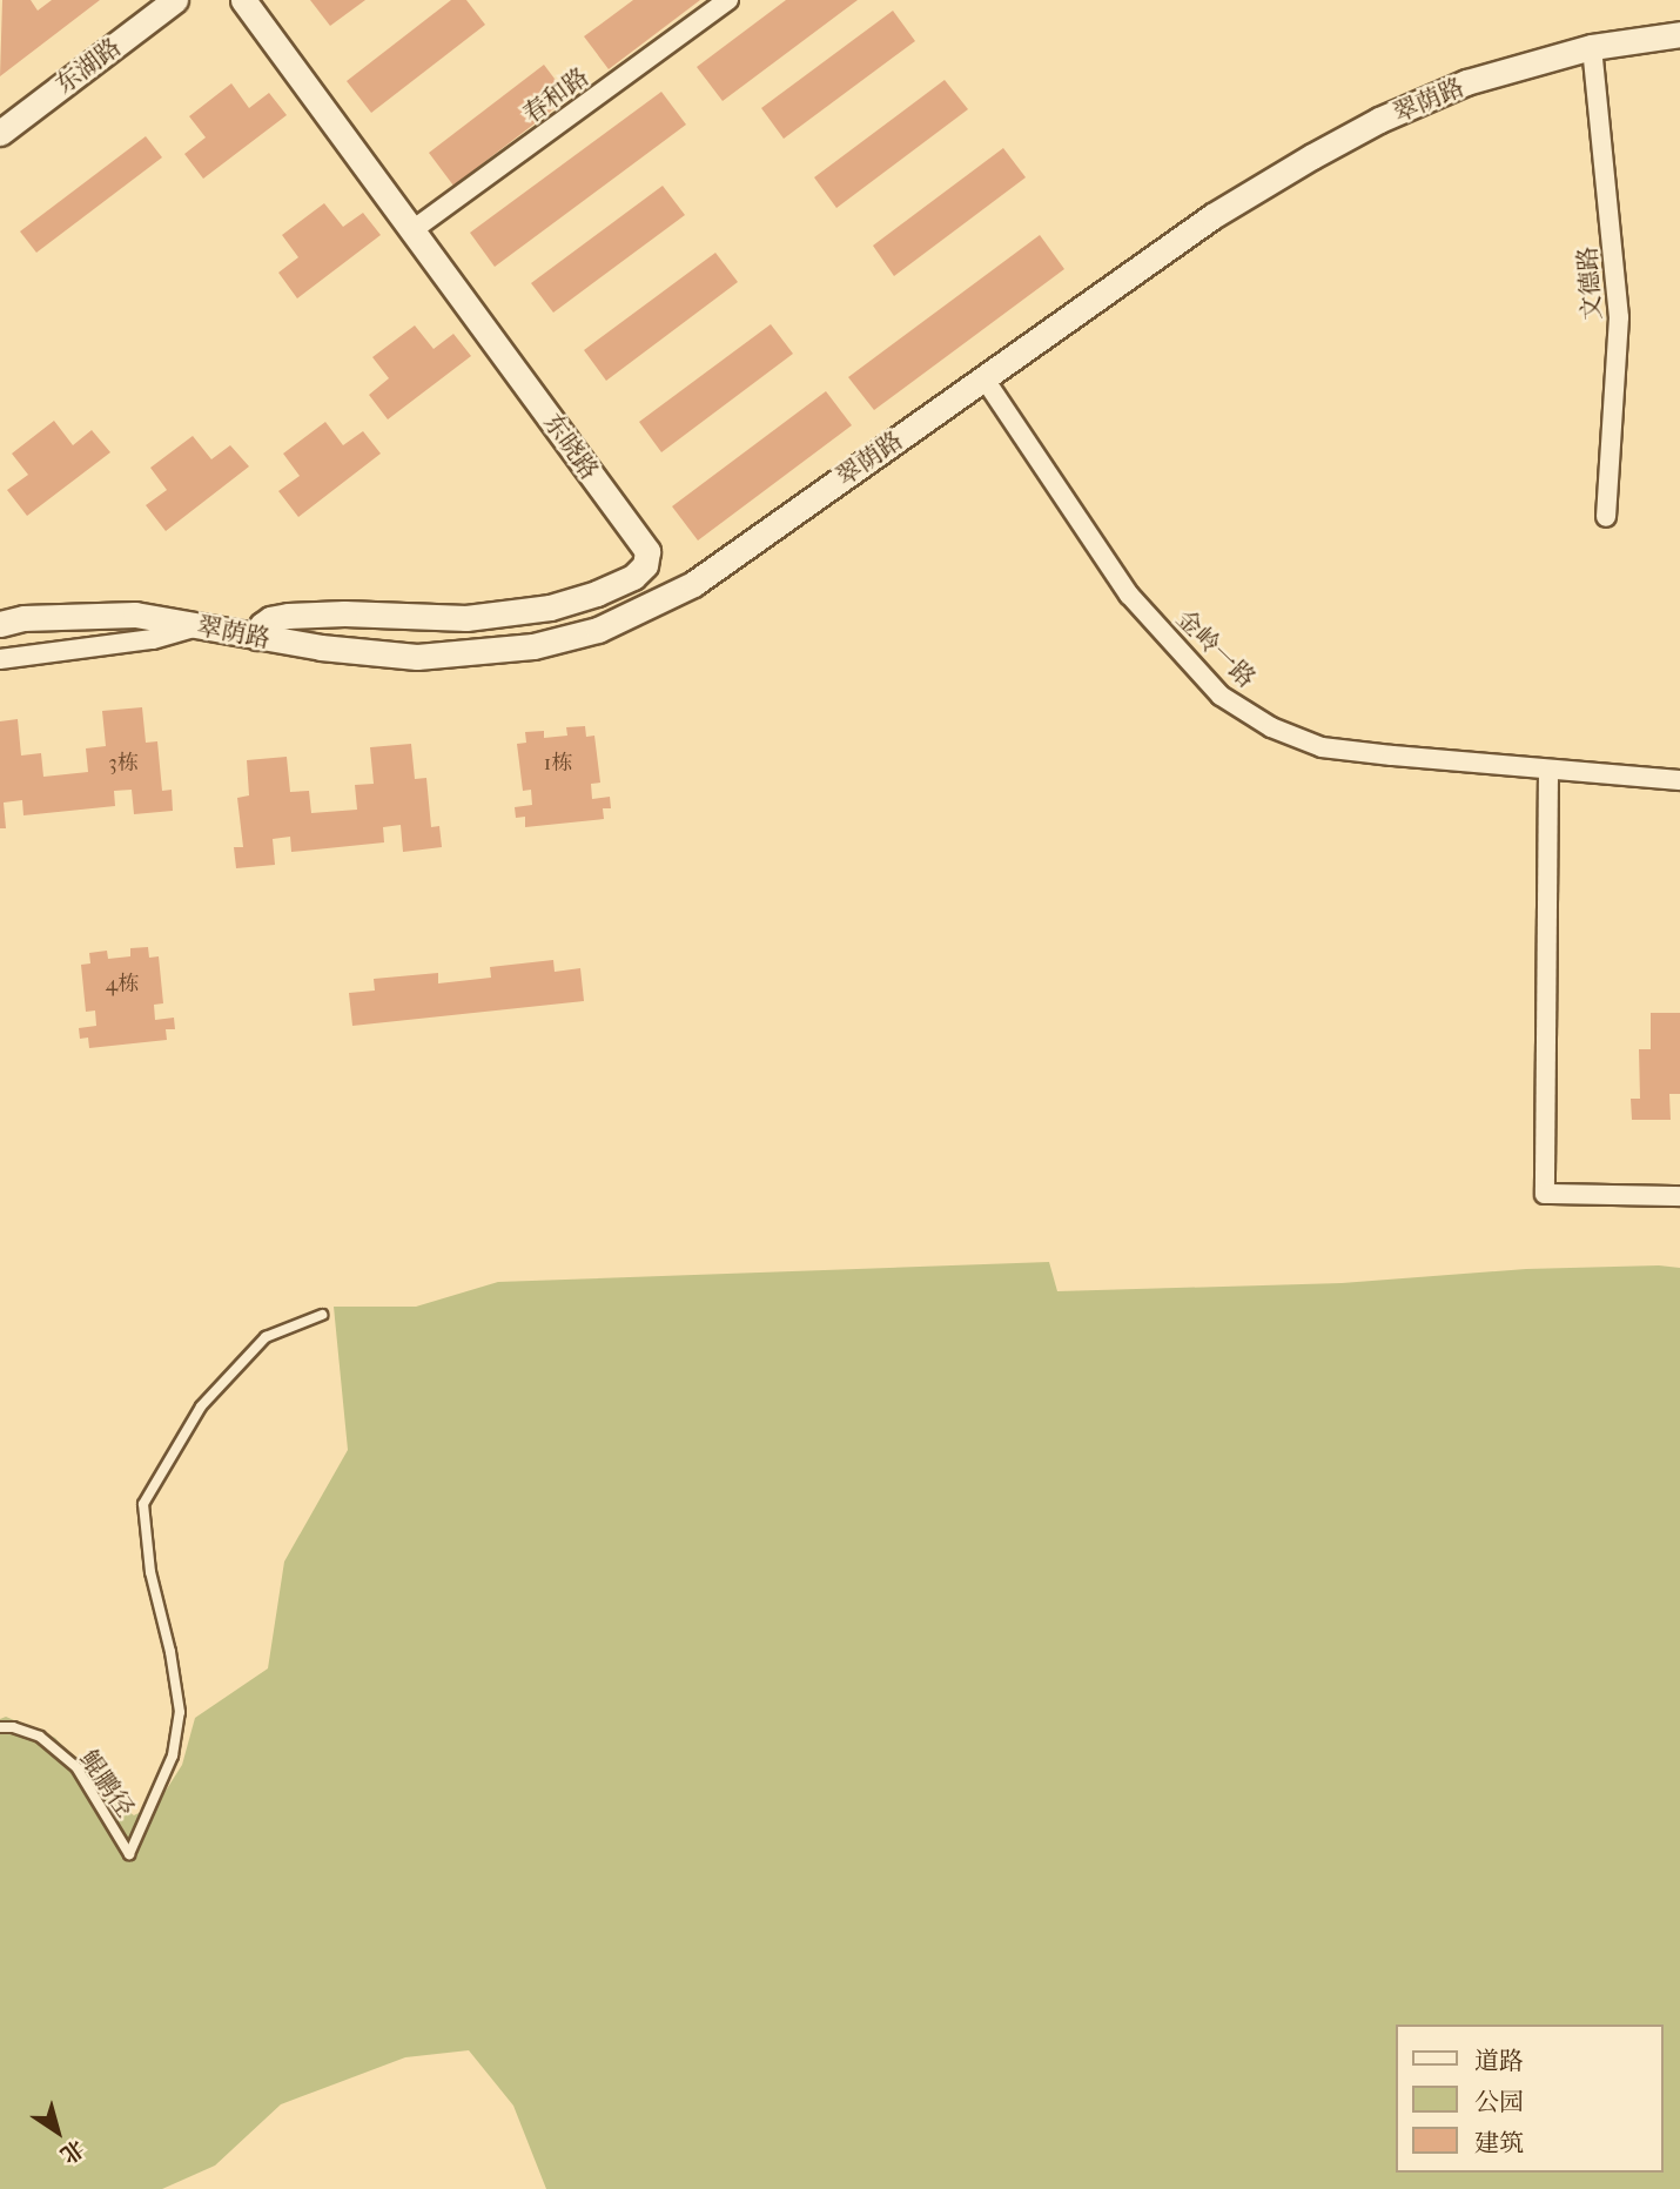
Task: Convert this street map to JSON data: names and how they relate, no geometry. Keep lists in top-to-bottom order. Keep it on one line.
{"streets":{"street":["东湖路","春和路","翠荫路","文德路","东晓路","金岭一路"],"lane":["鲲鹏径"]},"crossings":[["春和路","东晓路"],["翠荫路","文德路"],["翠荫路","东晓路"],["翠荫路","金岭一路"]],"house_numbers":["3栋","1栋","4栋"],"legend":["道路","公园","建筑"],"north":"bottom right"}
